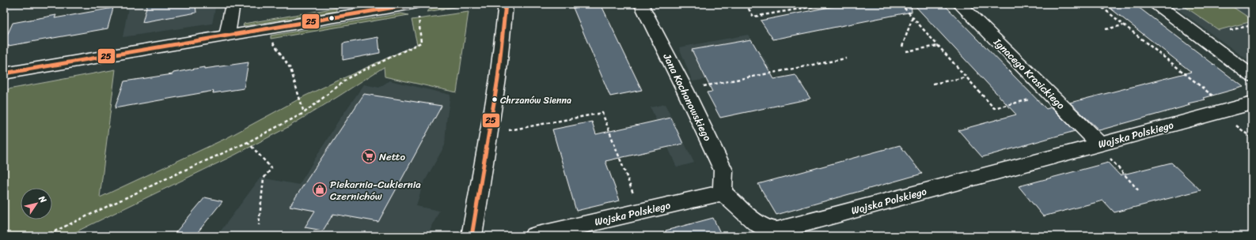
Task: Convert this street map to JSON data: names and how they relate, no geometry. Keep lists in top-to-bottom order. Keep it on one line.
{"streets":{"street":["Ignacego Krasickiego","Jana Kochanowskiego","Wojska Polskiego"]},"crossings":[["Ignacego Krasickiego","Wojska Polskiego"],["Jana Kochanowskiego","Wojska Polskiego"]],"places":{"other":["Chrzanów Sienna"],"supermarket":["Netto"],"shop":["Piekarnia-Cukiernia Czernichów"]},"lines":["transit line 25"],"north":"top right"}
